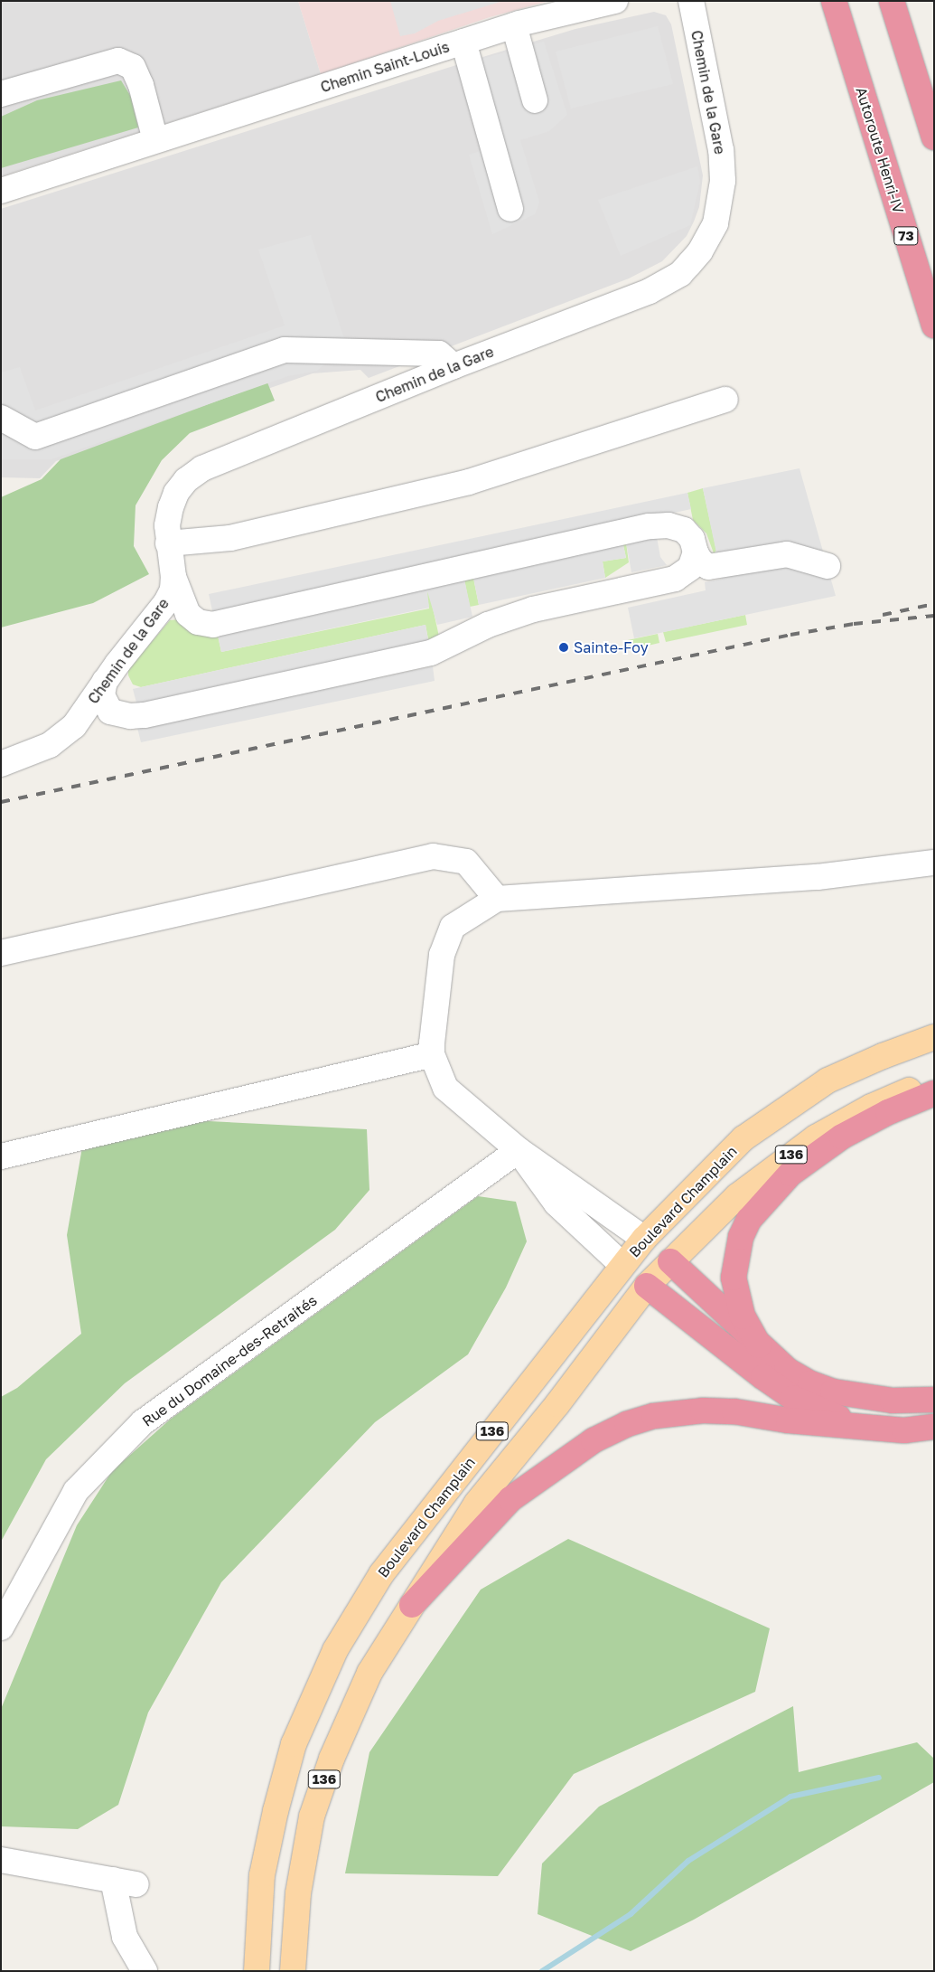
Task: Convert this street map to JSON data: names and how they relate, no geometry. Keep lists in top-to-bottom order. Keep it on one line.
{"streets":{"highway":["Autoroute Henri-IV","73"],"main road":["136","Boulevard Champlain"],"street":["Chemin Saint-Louis","Chemin de la Gare","Rue du Domaine-des-Retraités"]},"places":["Sainte-Foy"]}
